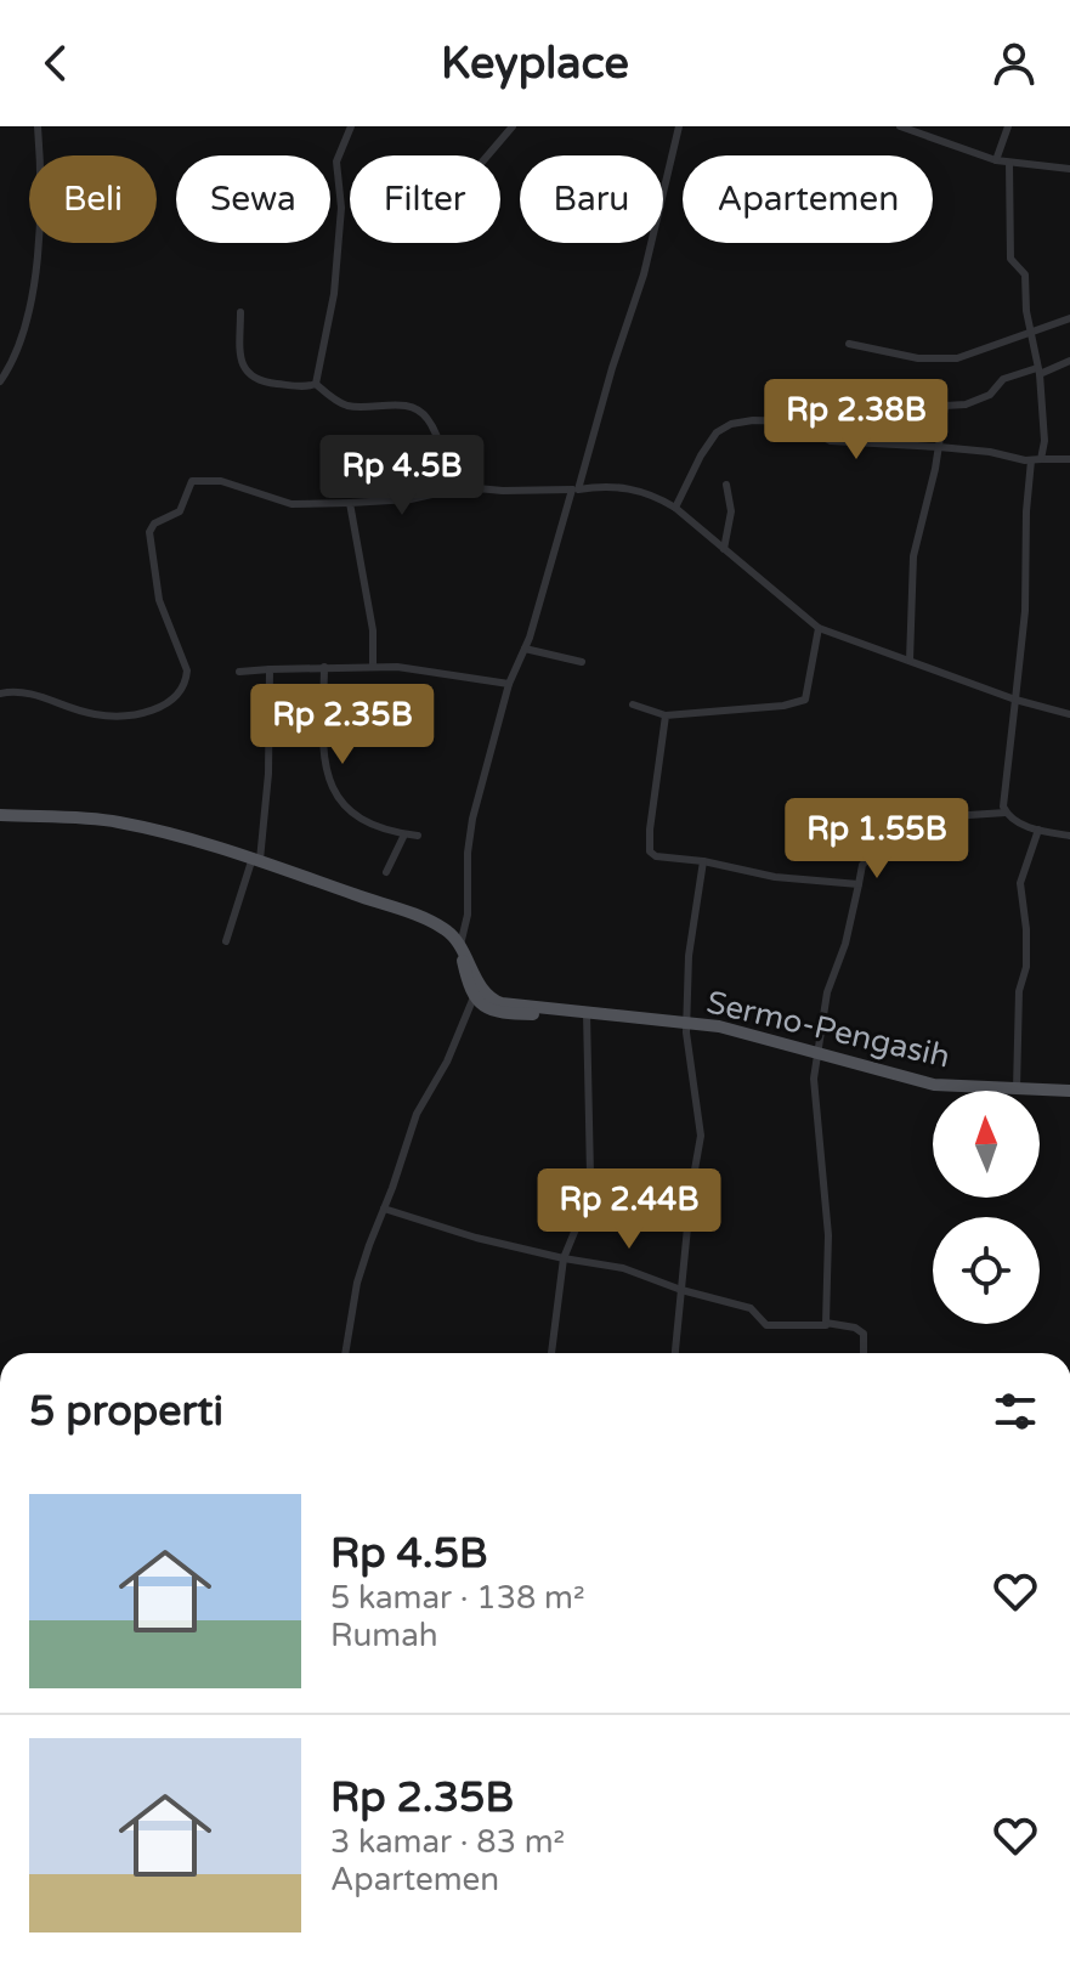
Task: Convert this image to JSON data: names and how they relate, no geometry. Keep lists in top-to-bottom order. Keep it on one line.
{"streets":{"main road":["Sermo-Pengasih"]},"north":"top","page":{"header":"Keyplace","chip":["Beli","Sewa","Filter","Baru","Apartemen"],"price":["Rp 2.38B","Rp 4.5B","Rp 2.35B","Rp 1.55B","Rp 2.44B"],"heading":"5 properti","list":[{"name":"Rp 4.5B","note":"5 kamar · 138 m² · Rumah"},{"name":"Rp 2.35B","note":"3 kamar · 83 m² · Apartemen"}]}}
